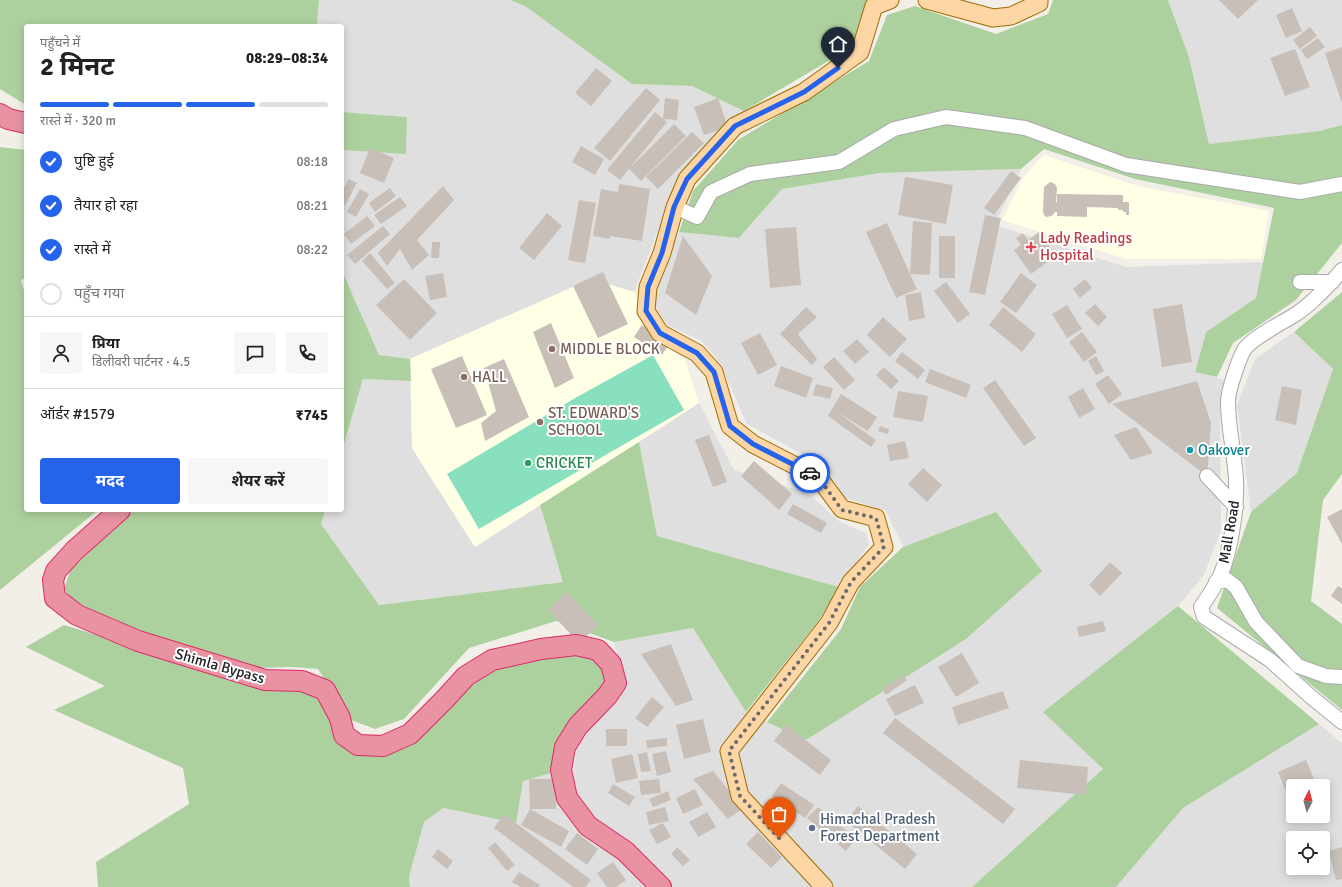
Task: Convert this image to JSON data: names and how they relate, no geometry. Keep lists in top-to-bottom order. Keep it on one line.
{"streets":{"highway":["Shimla Bypass"],"street":["Mall Road"]},"places":{"health":["Lady Readings Hospital"],"other":["MIDDLE BLOCK","HALL","ST. EDWARD'S SCHOOL","Oakover","CRICKET","Himachal Pradesh Forest Department"]},"north":"top","page":{"heading":["2 मिनट","पहुँचने में","08:29–08:34"],"panel":["प्रिया","डिलीवरी पार्टनर · 4.5","ऑर्डर #1579","₹745"],"bar":"रास्ते में · 320 m","list":[["पुष्टि हुई","08:18"],["तैयार हो रहा","08:21"],["रास्ते में","08:22"],"पहुँच गया"],"buttons":["मदद","शेयर करें"]}}
